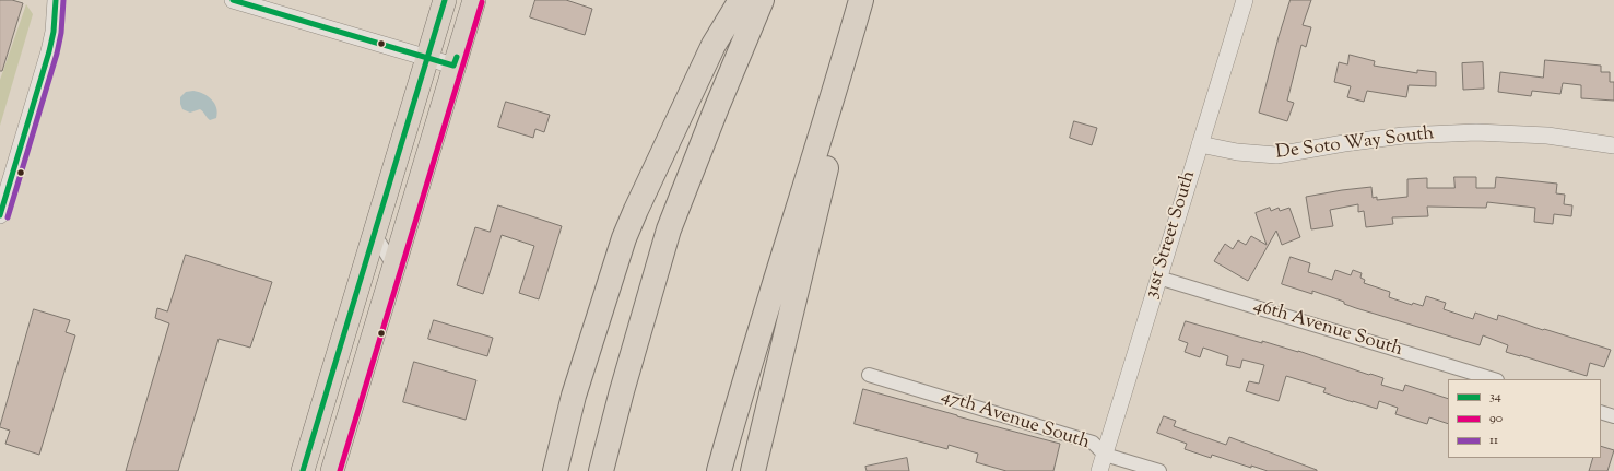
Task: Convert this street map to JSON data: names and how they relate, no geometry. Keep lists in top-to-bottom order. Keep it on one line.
{"streets":{"street":["De Soto Way South","31st Street South","46th Avenue South","47th Avenue South"]},"crossings":[["De Soto Way South","31st Street South"],["31st Street South","46th Avenue South"],["31st Street South","47th Avenue South"]],"lines":["transit line 34","transit line 11","transit line 90"],"legend":["34","90","11"]}
